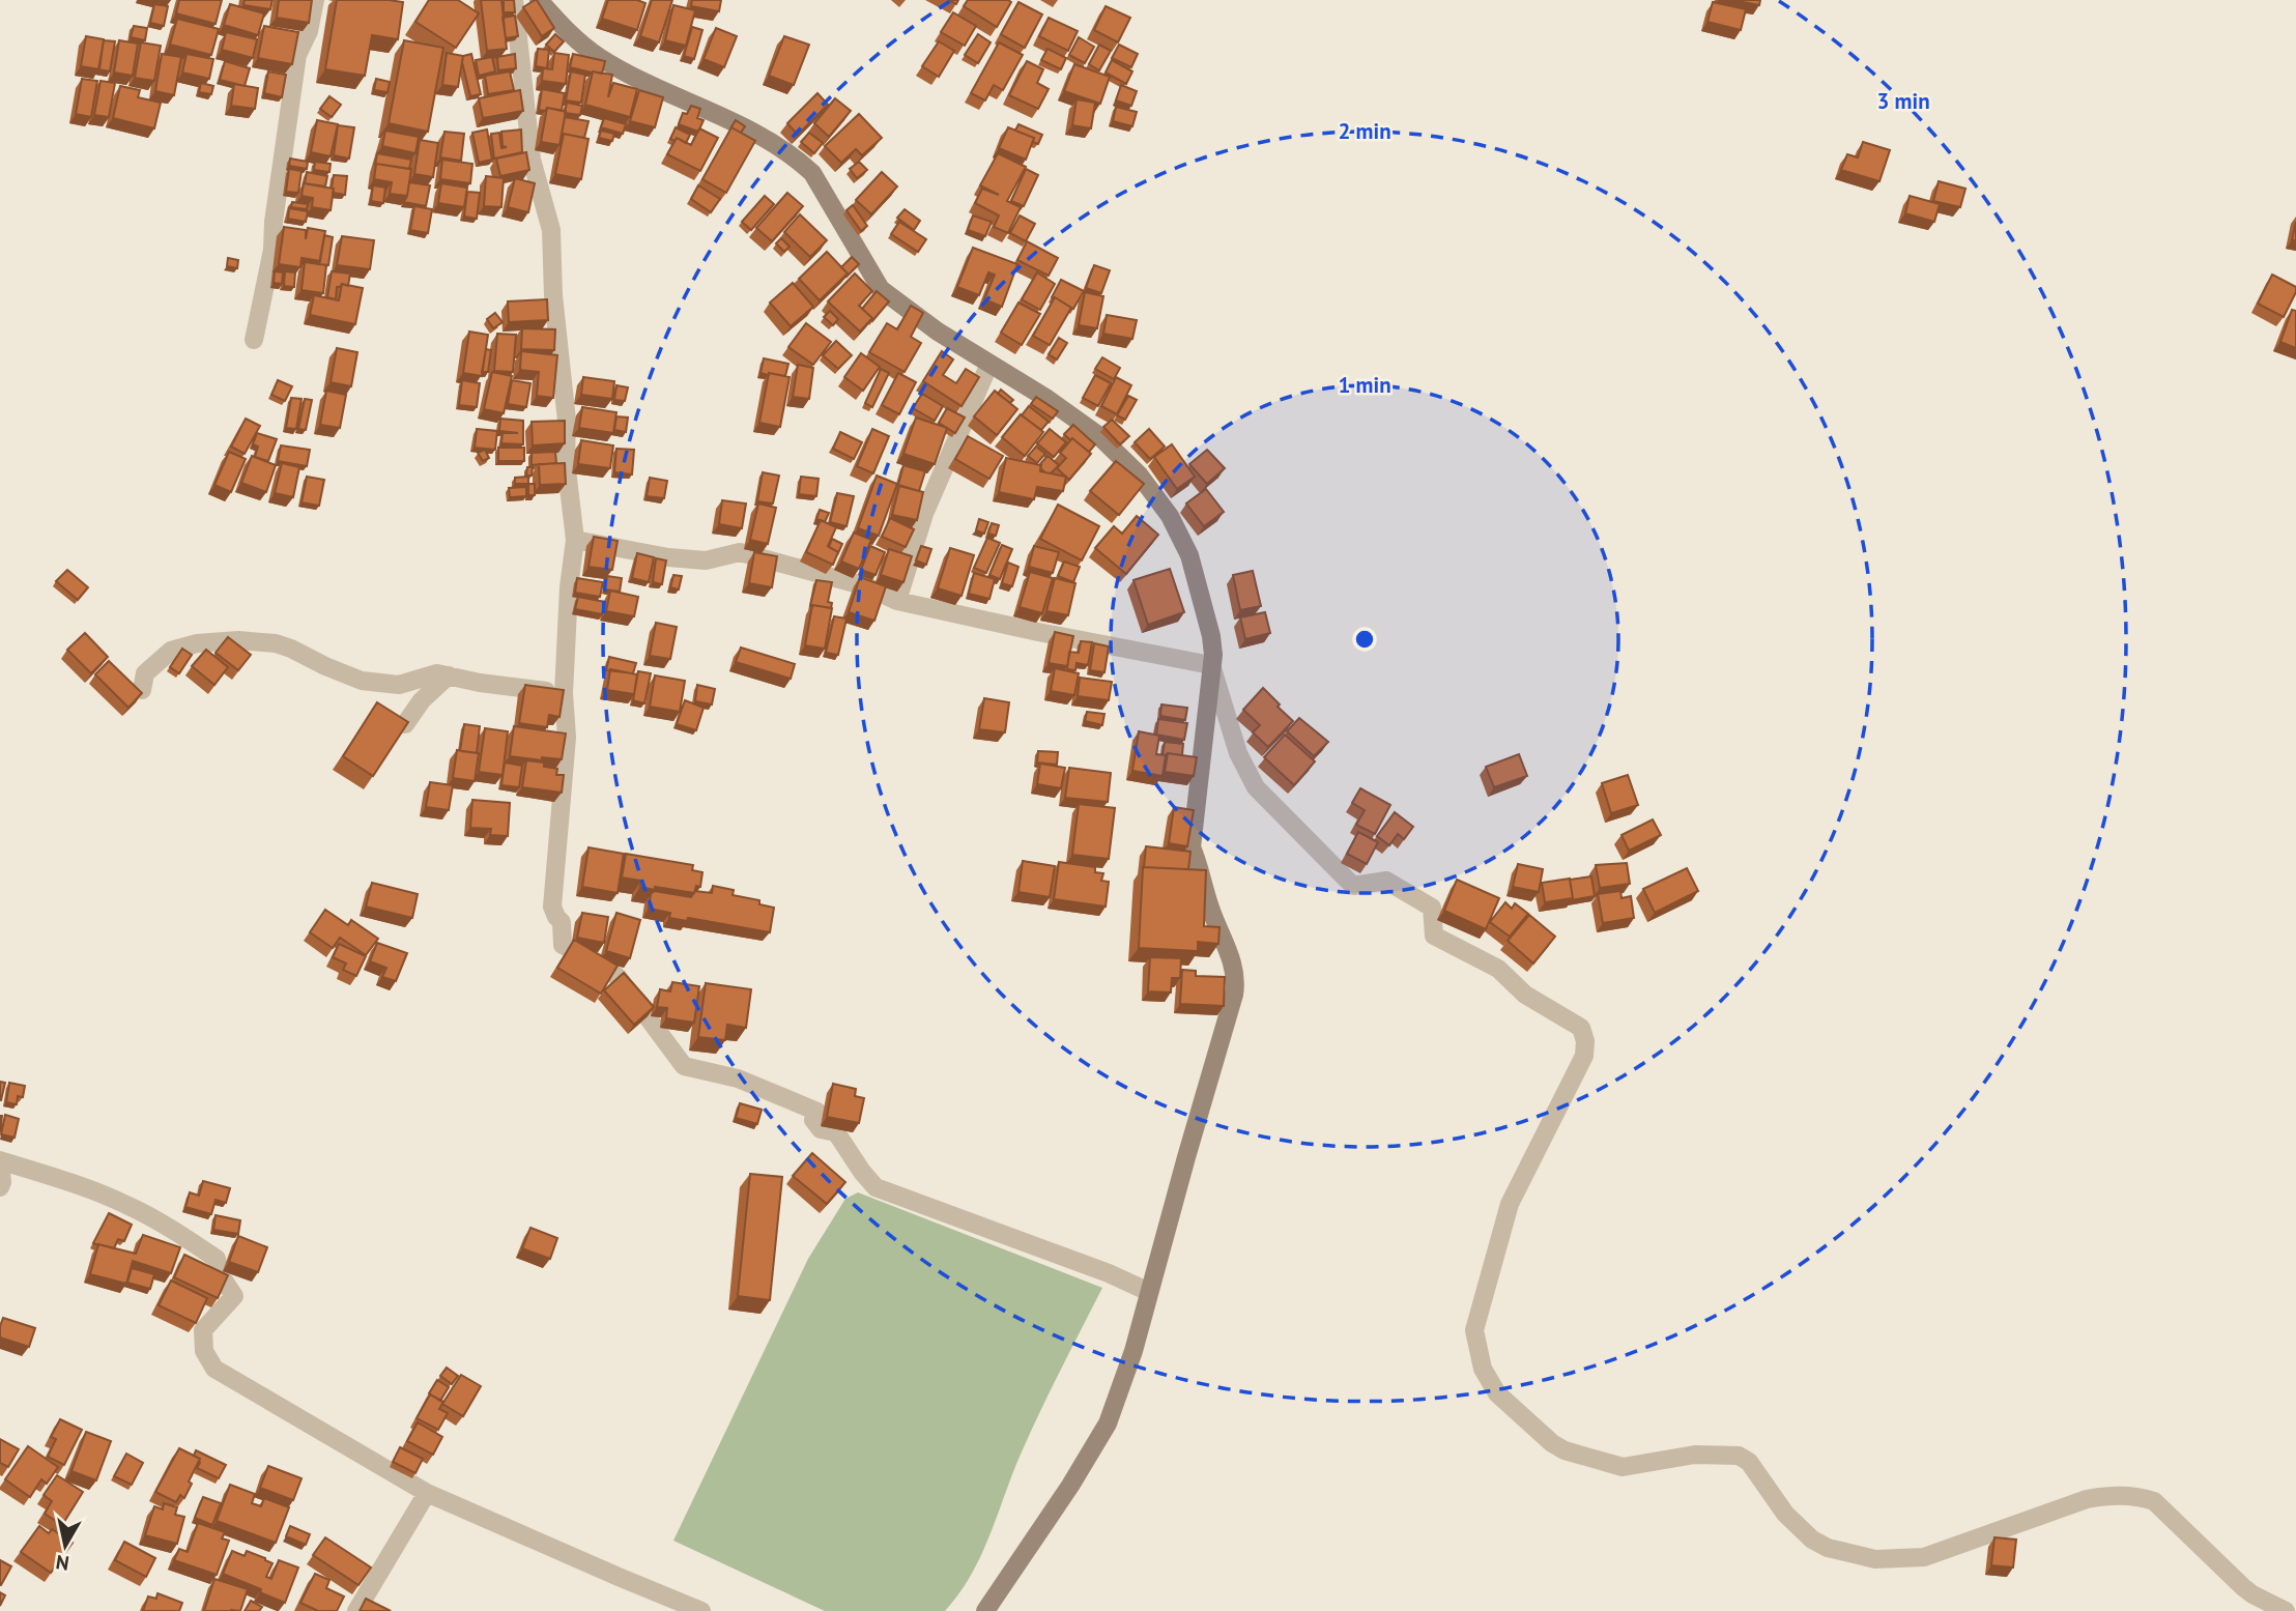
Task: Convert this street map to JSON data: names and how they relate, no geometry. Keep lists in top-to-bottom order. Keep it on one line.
{"north":"bottom","rings":["3 min","2 min","1 min"]}
